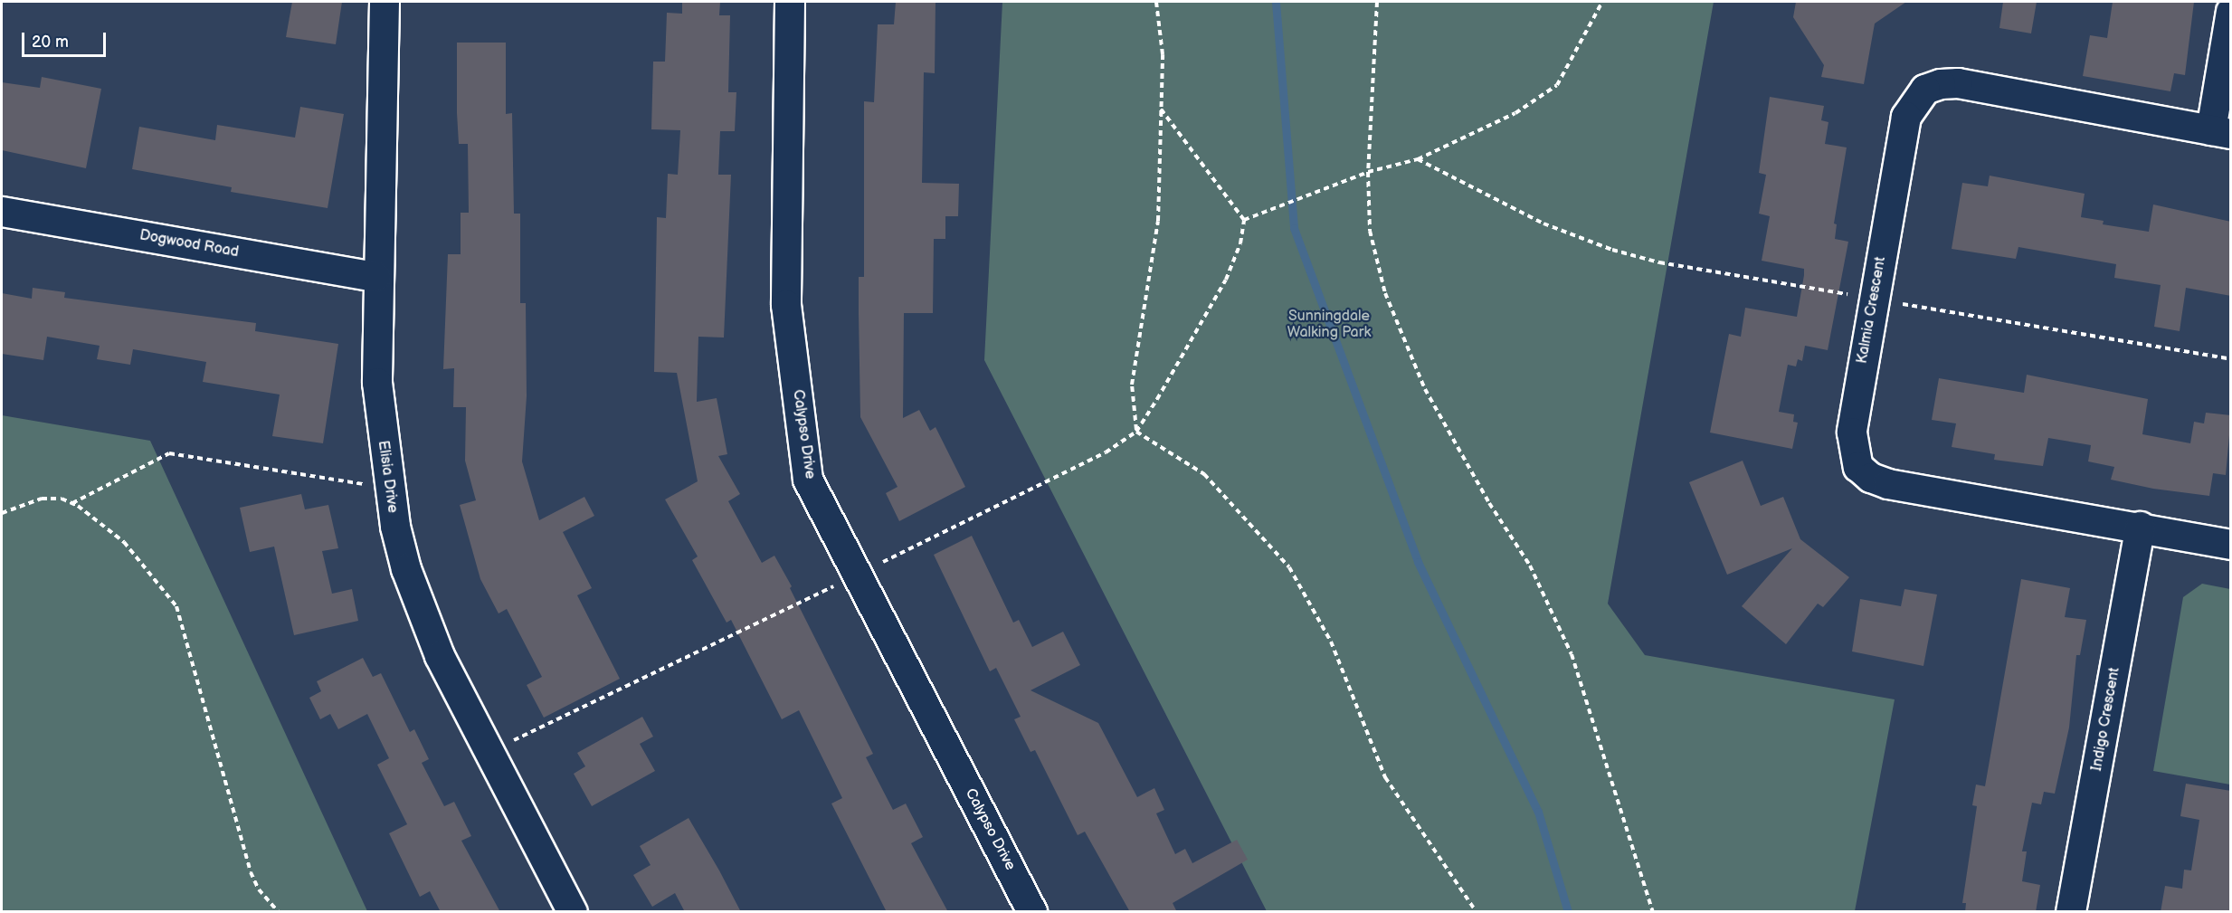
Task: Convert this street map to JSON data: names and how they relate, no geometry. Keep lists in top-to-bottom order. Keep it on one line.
{"streets":{"street":["Dogwood Road","Kalmia Crescent","Calypso Drive","Elisia Drive","Indigo Crescent"]},"crossings":[["Dogwood Road","Elisia Drive"],["Kalmia Crescent","Indigo Crescent"]],"parks":["Sunningdale Walking Park"],"scale_bar":"20 m"}
